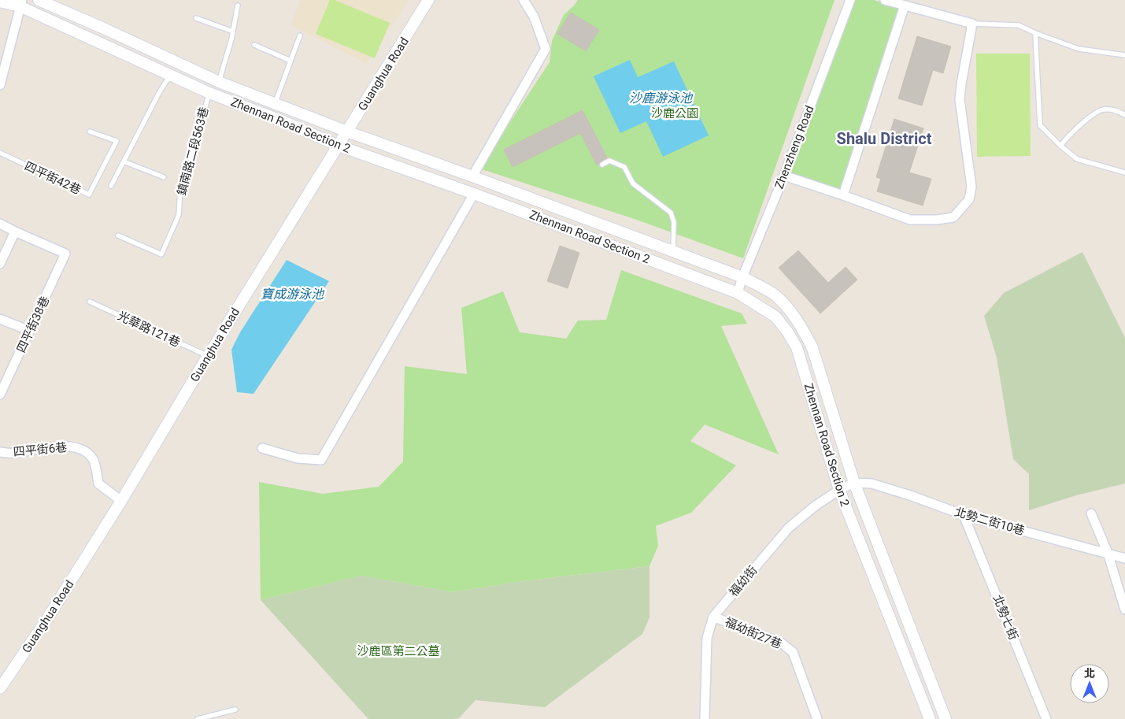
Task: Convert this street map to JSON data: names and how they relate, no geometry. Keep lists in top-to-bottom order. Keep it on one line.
{"streets":{"street":["Guanghua Road","Zhennan Road Section 2","Zhenzheng Road","四平街38巷","四平街6巷","北勢二街10巷","福幼街","北勢七街","福幼街27巷"],"lane":["鎮南路二段563巷","四平街42巷","光華路121巷"]},"crossings":[["Guanghua Road","Zhennan Road Section 2"],["Guanghua Road","光華路121巷"],["Guanghua Road","四平街6巷"],["Zhennan Road Section 2","Zhenzheng Road"],["Zhennan Road Section 2","鎮南路二段563巷"],["Zhennan Road Section 2","北勢二街10巷"],["Zhennan Road Section 2","福幼街"],["北勢二街10巷","福幼街"],["北勢二街10巷","北勢七街"],["福幼街","福幼街27巷"]],"districts":["Shalu District"],"water":["沙鹿游泳池","寶成游泳池"],"parks":["沙鹿公園","沙鹿區第二公墓"],"north":"top"}
